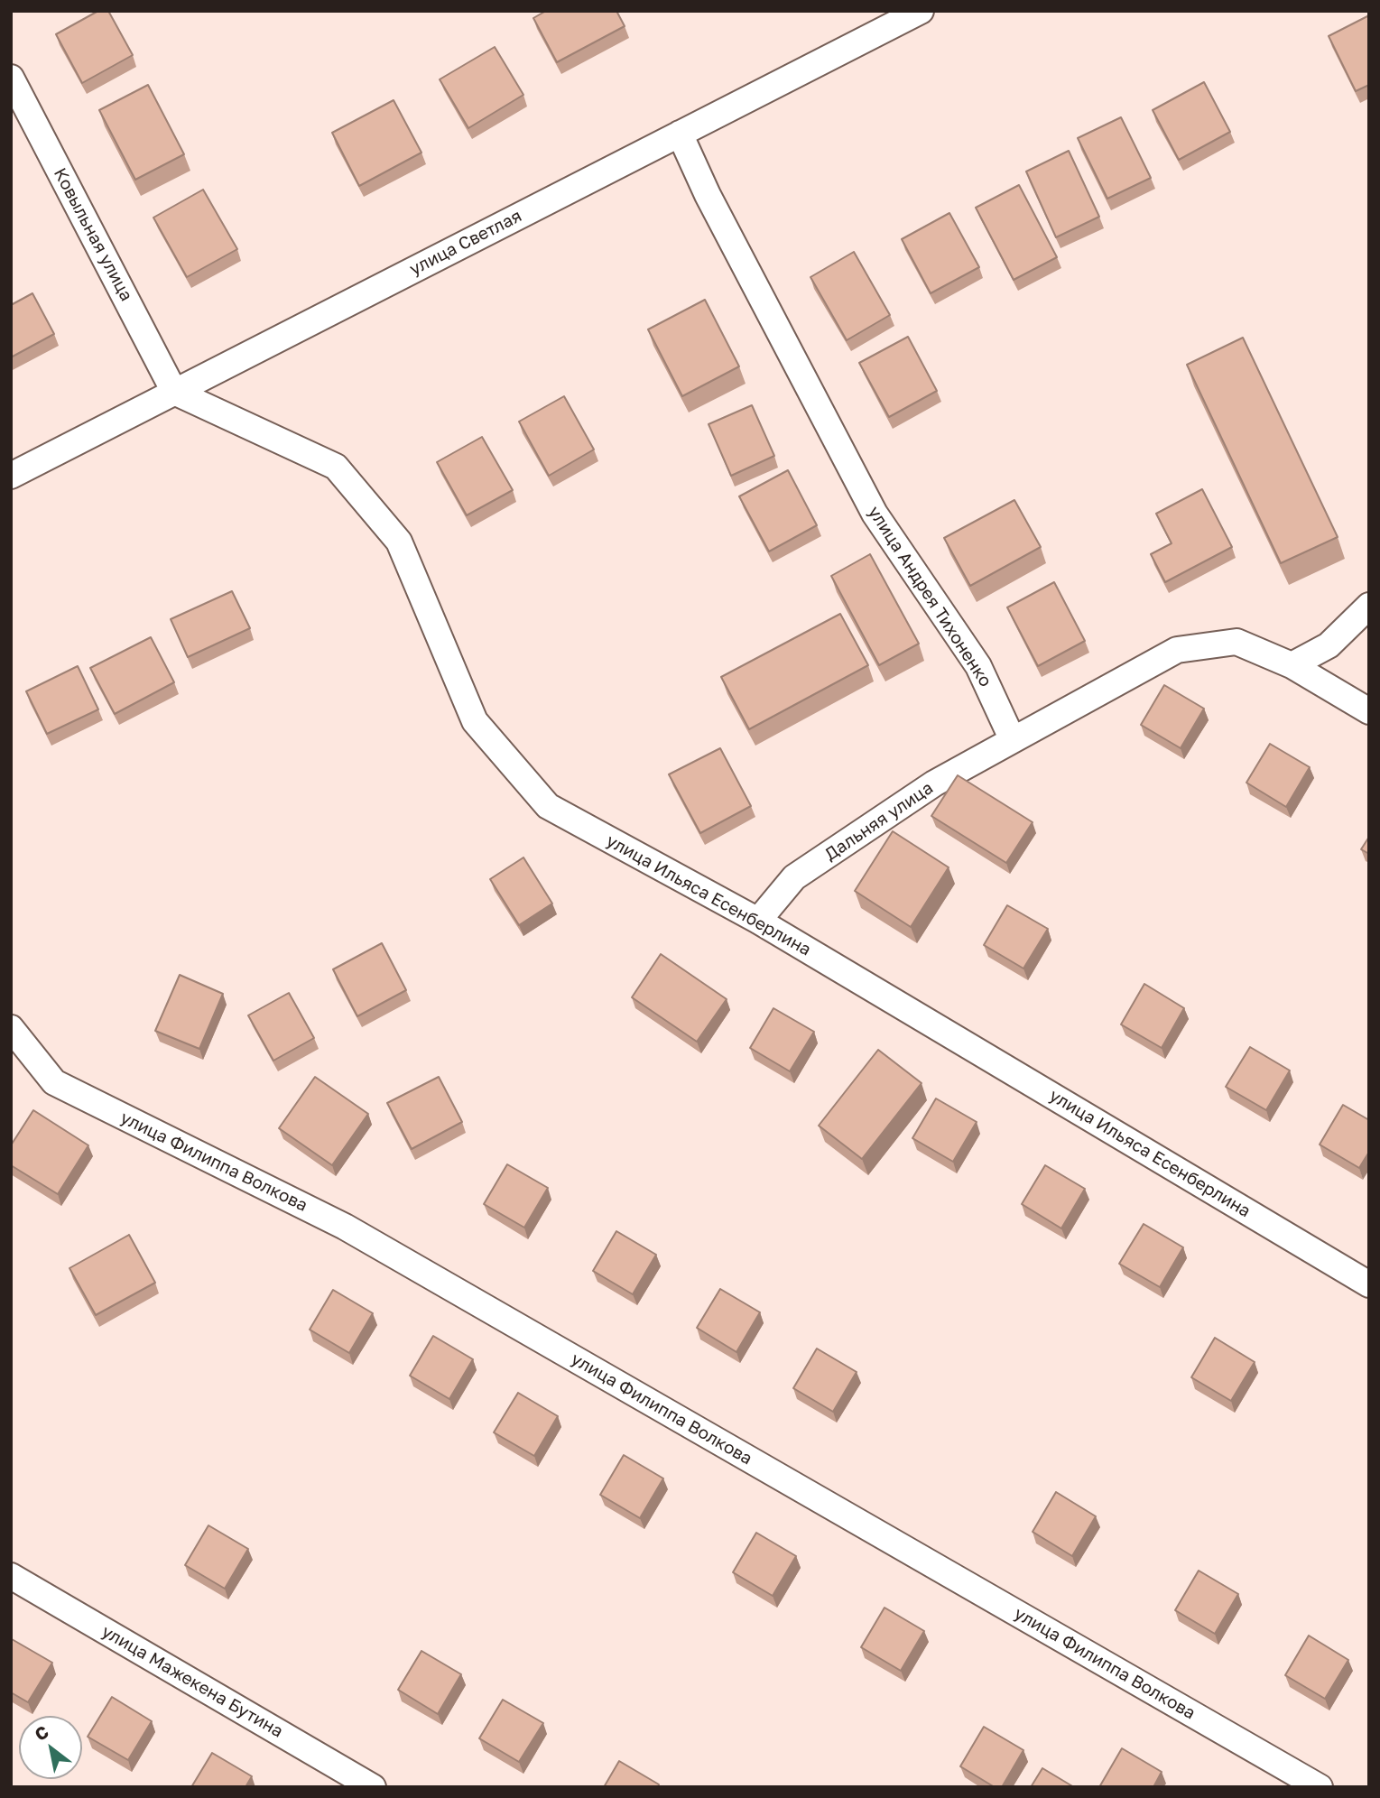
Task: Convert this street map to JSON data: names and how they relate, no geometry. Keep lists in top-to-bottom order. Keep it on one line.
{"streets":{"street":["Ковыльная улица","улица Светлая","улица Андрея Тихоненко","Дальняя улица","улица Ильяса Есенберлина","улица Филиппа Волкова","улица Мажекена Бутина"]},"crossings":[["Ковыльная улица","улица Светлая"],["Ковыльная улица","улица Ильяса Есенберлина"],["улица Светлая","улица Андрея Тихоненко"],["улица Светлая","улица Ильяса Есенберлина"],["улица Андрея Тихоненко","Дальняя улица"],["Дальняя улица","улица Ильяса Есенберлина"]],"north":"top left"}
